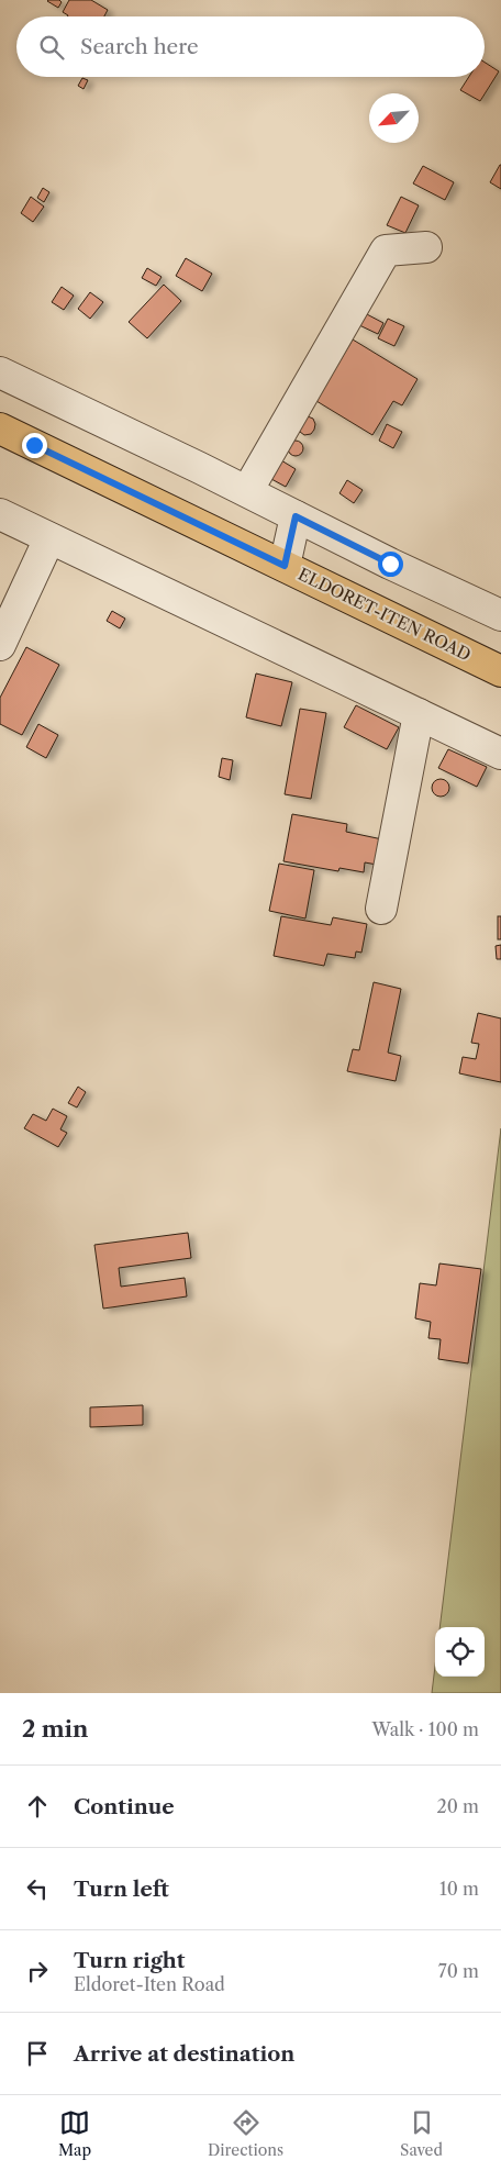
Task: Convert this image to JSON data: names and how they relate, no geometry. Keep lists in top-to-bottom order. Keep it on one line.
{"streets":{"main road":["ELDORET-ITEN ROAD"]},"north":"bottom left","page":{"search":"Search here","heading":["2 min","Walk · 100 m"],"list":[["Continue","20 m"],["Turn left","10 m"],["Turn right","Eldoret-Iten Road","70 m"],"Arrive at destination"],"nav":["Map","Directions","Saved"]}}
